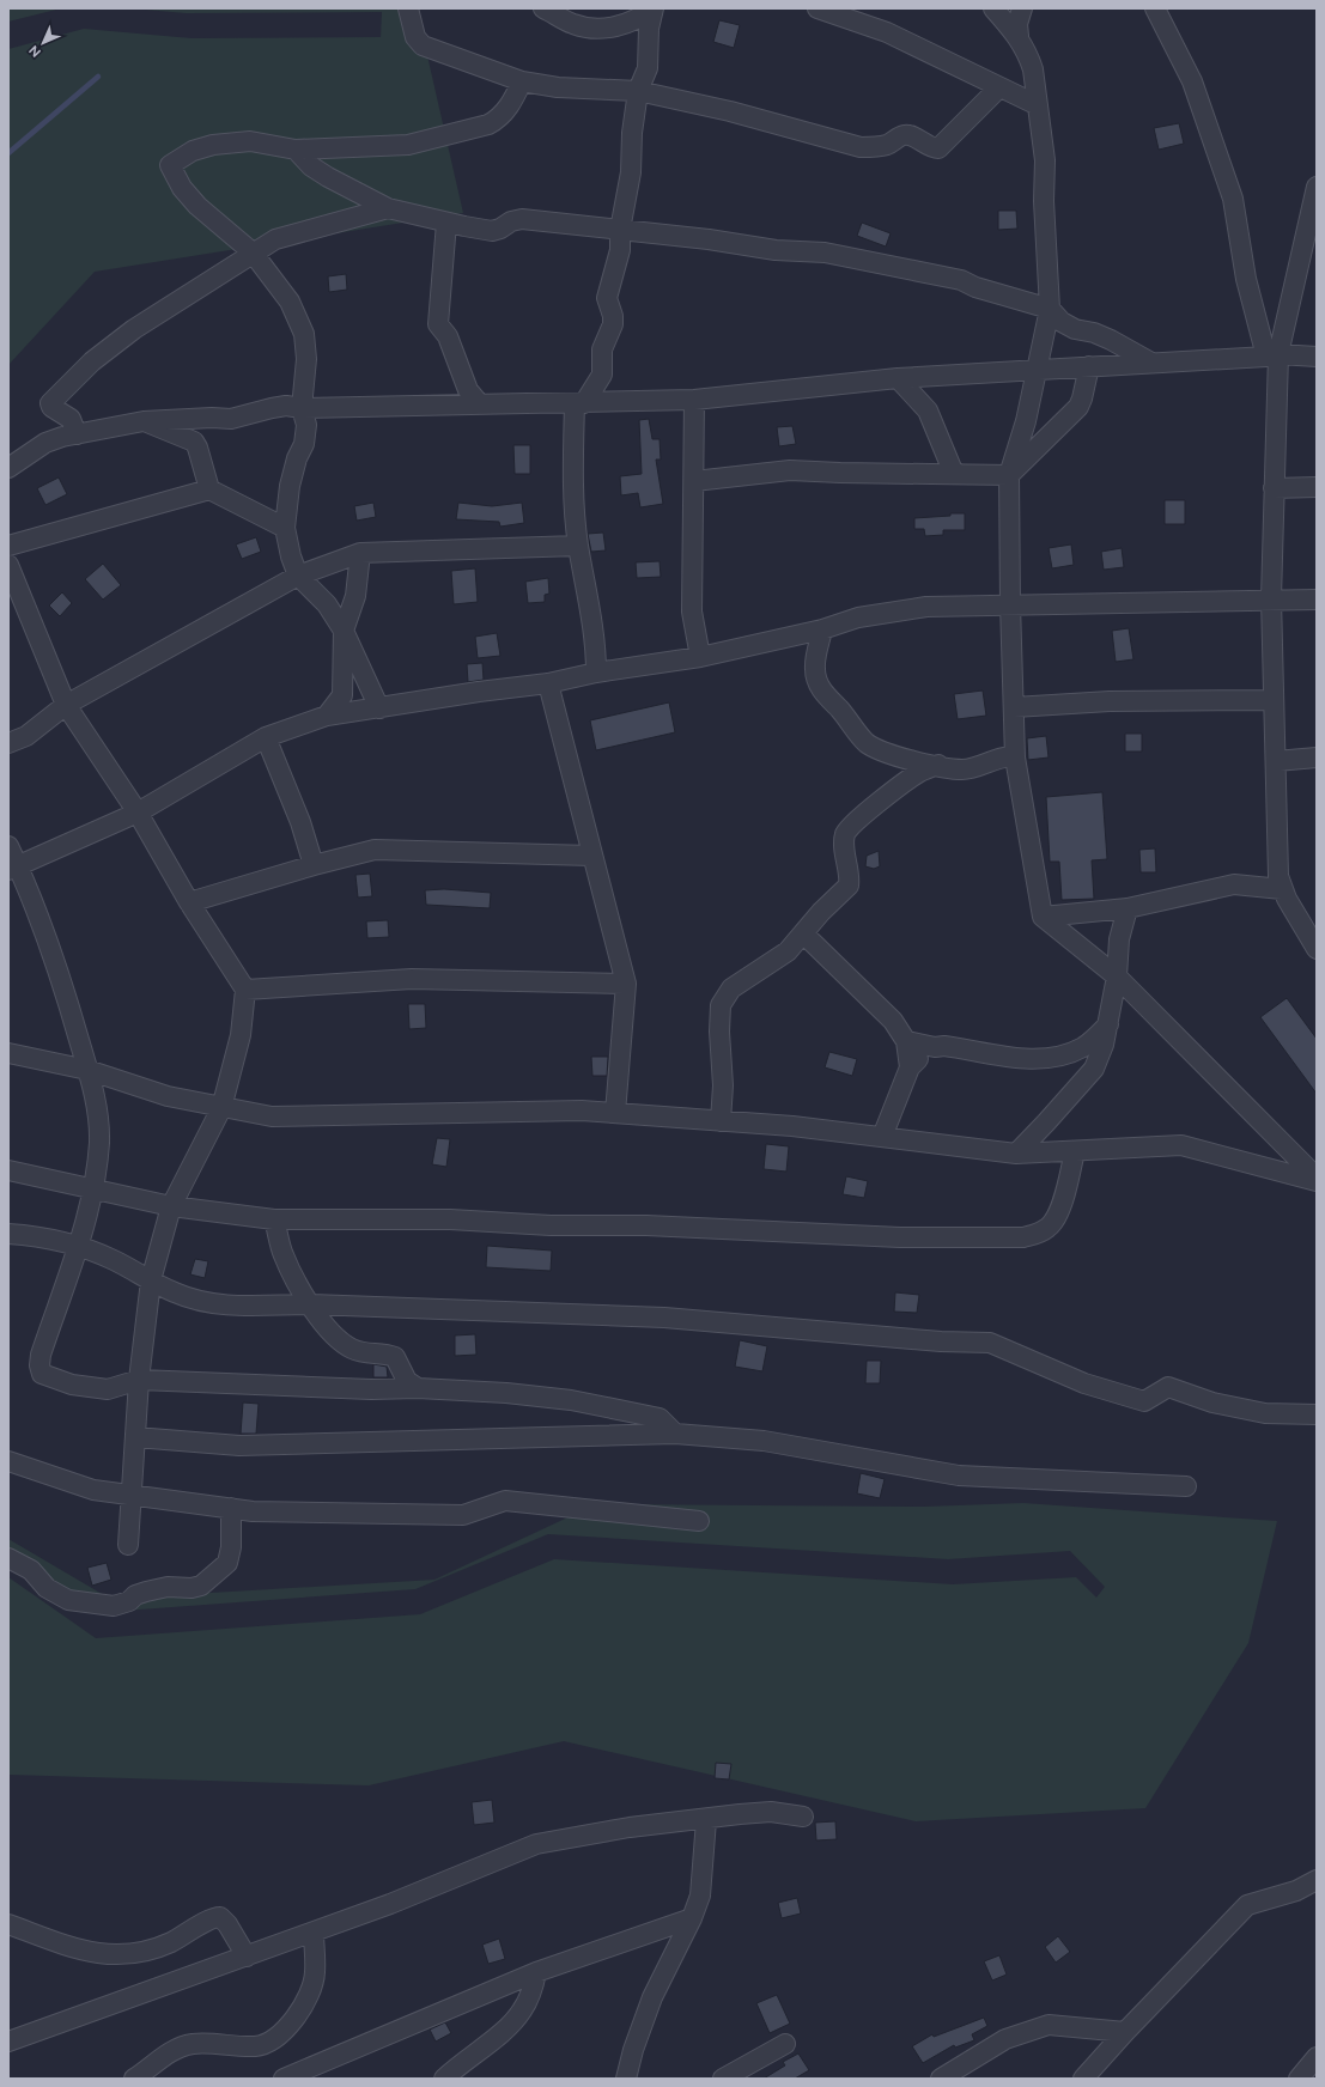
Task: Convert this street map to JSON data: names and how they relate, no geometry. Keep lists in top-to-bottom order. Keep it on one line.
{"north":"bottom left"}
